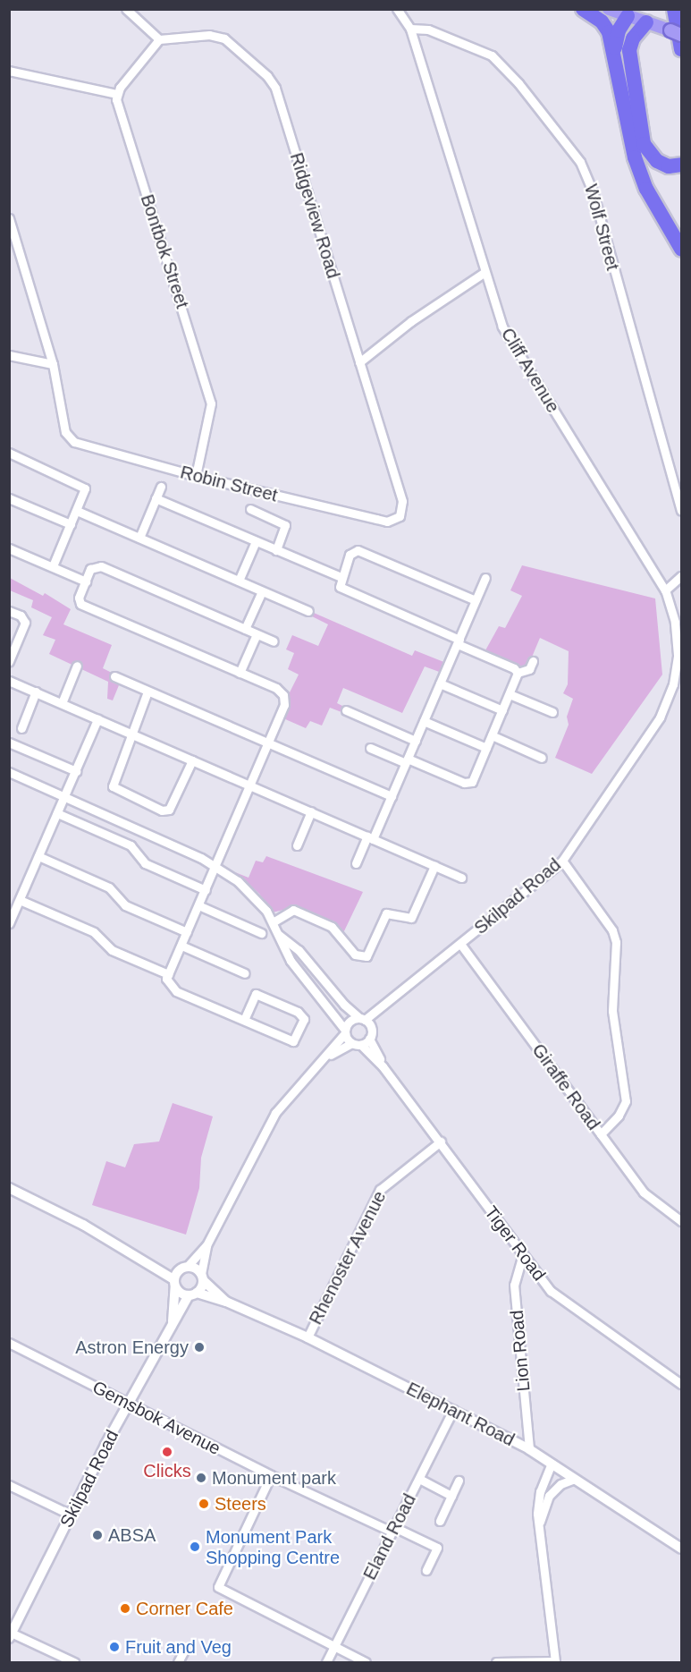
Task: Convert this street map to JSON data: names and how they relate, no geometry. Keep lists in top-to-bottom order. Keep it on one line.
{"streets":{"street":["Ridgeview Road","Wolf Street","Bontbok Street","Cliff Avenue","Robin Street","Skilpad Road","Giraffe Road","Tiger Road","Rhenoster Avenue","Lion Road","Elephant Road","Gemsbok Avenue","Eland Road"]},"crossings":[["Ridgeview Road","Robin Street"],["Wolf Street","Cliff Avenue"],["Bontbok Street","Robin Street"],["Cliff Avenue","Skilpad Road"],["Skilpad Road","Giraffe Road"],["Skilpad Road","Tiger Road"],["Skilpad Road","Elephant Road"],["Skilpad Road","Gemsbok Avenue"],["Tiger Road","Rhenoster Avenue"],["Tiger Road","Lion Road"],["Rhenoster Avenue","Elephant Road"],["Lion Road","Elephant Road"],["Elephant Road","Eland Road"],["Gemsbok Avenue","Eland Road"]],"places":["Astron Energy","Clicks","Monument park","Steers","ABSA","Monument Park Shopping Centre","Corner Cafe","Fruit and Veg"]}
